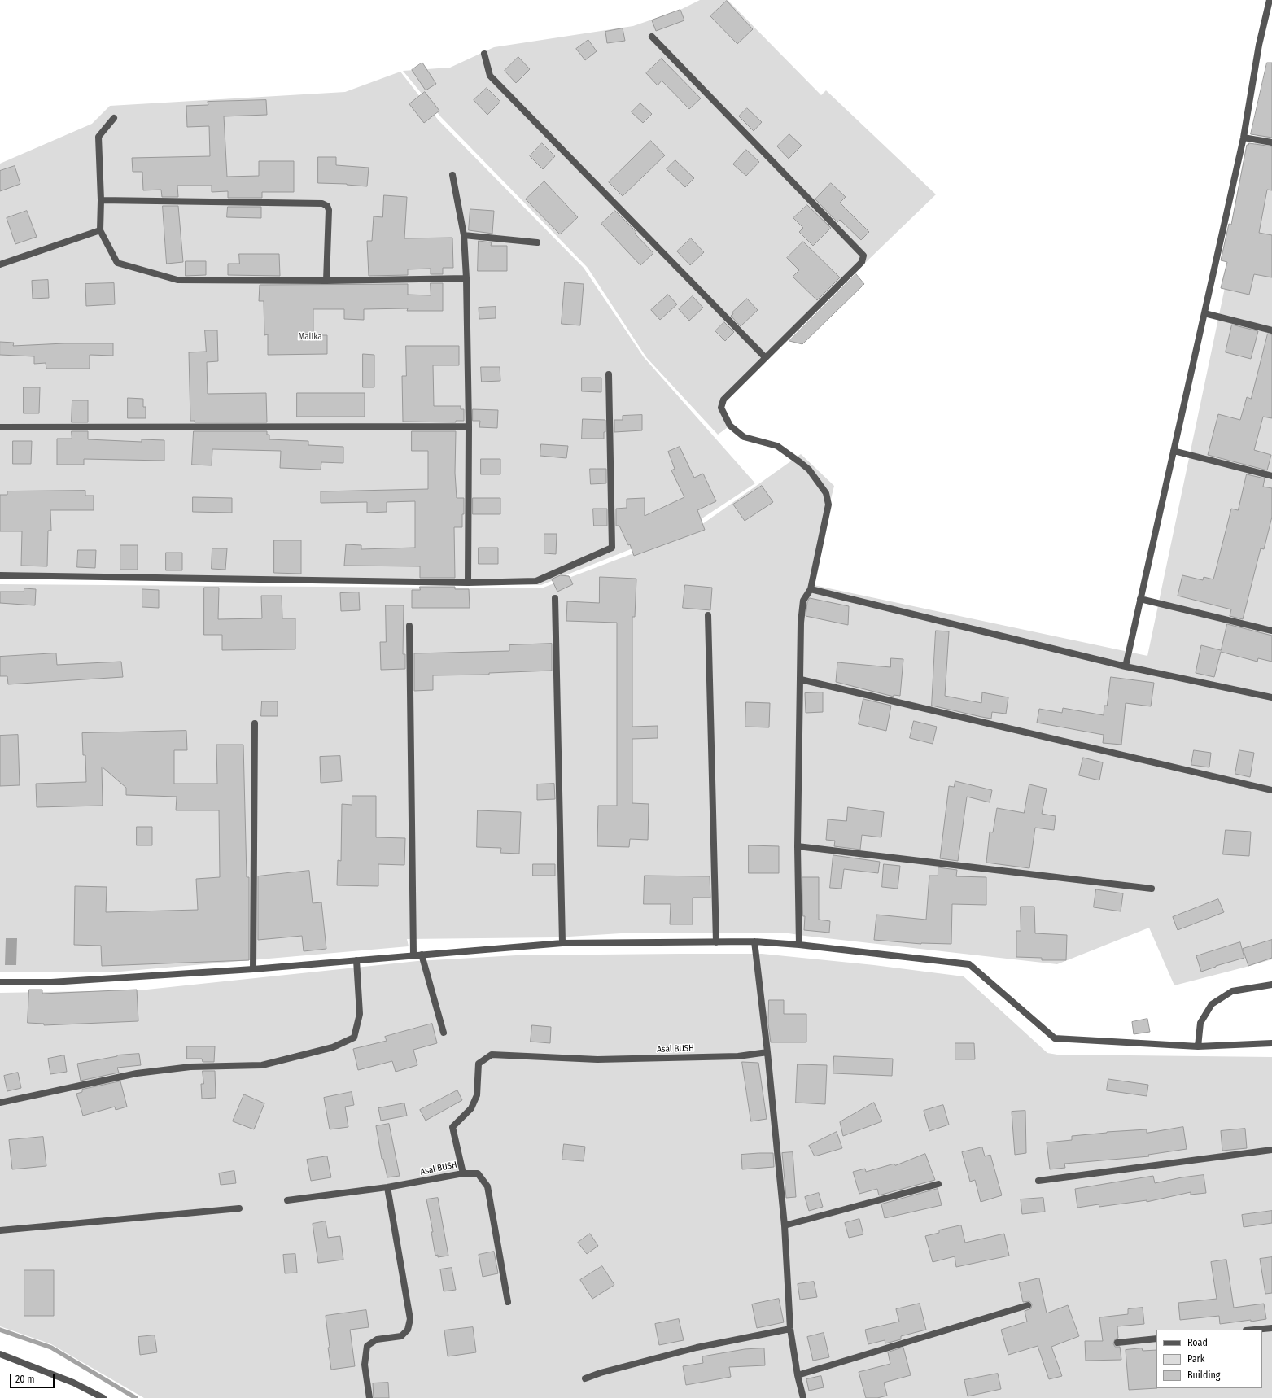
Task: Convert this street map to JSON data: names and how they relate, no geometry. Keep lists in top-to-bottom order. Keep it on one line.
{"streets":{"street":["Asal BUSH"]},"parks":["Malika"],"legend":["Road","Park","Building"],"scale_bar":"20 m"}
